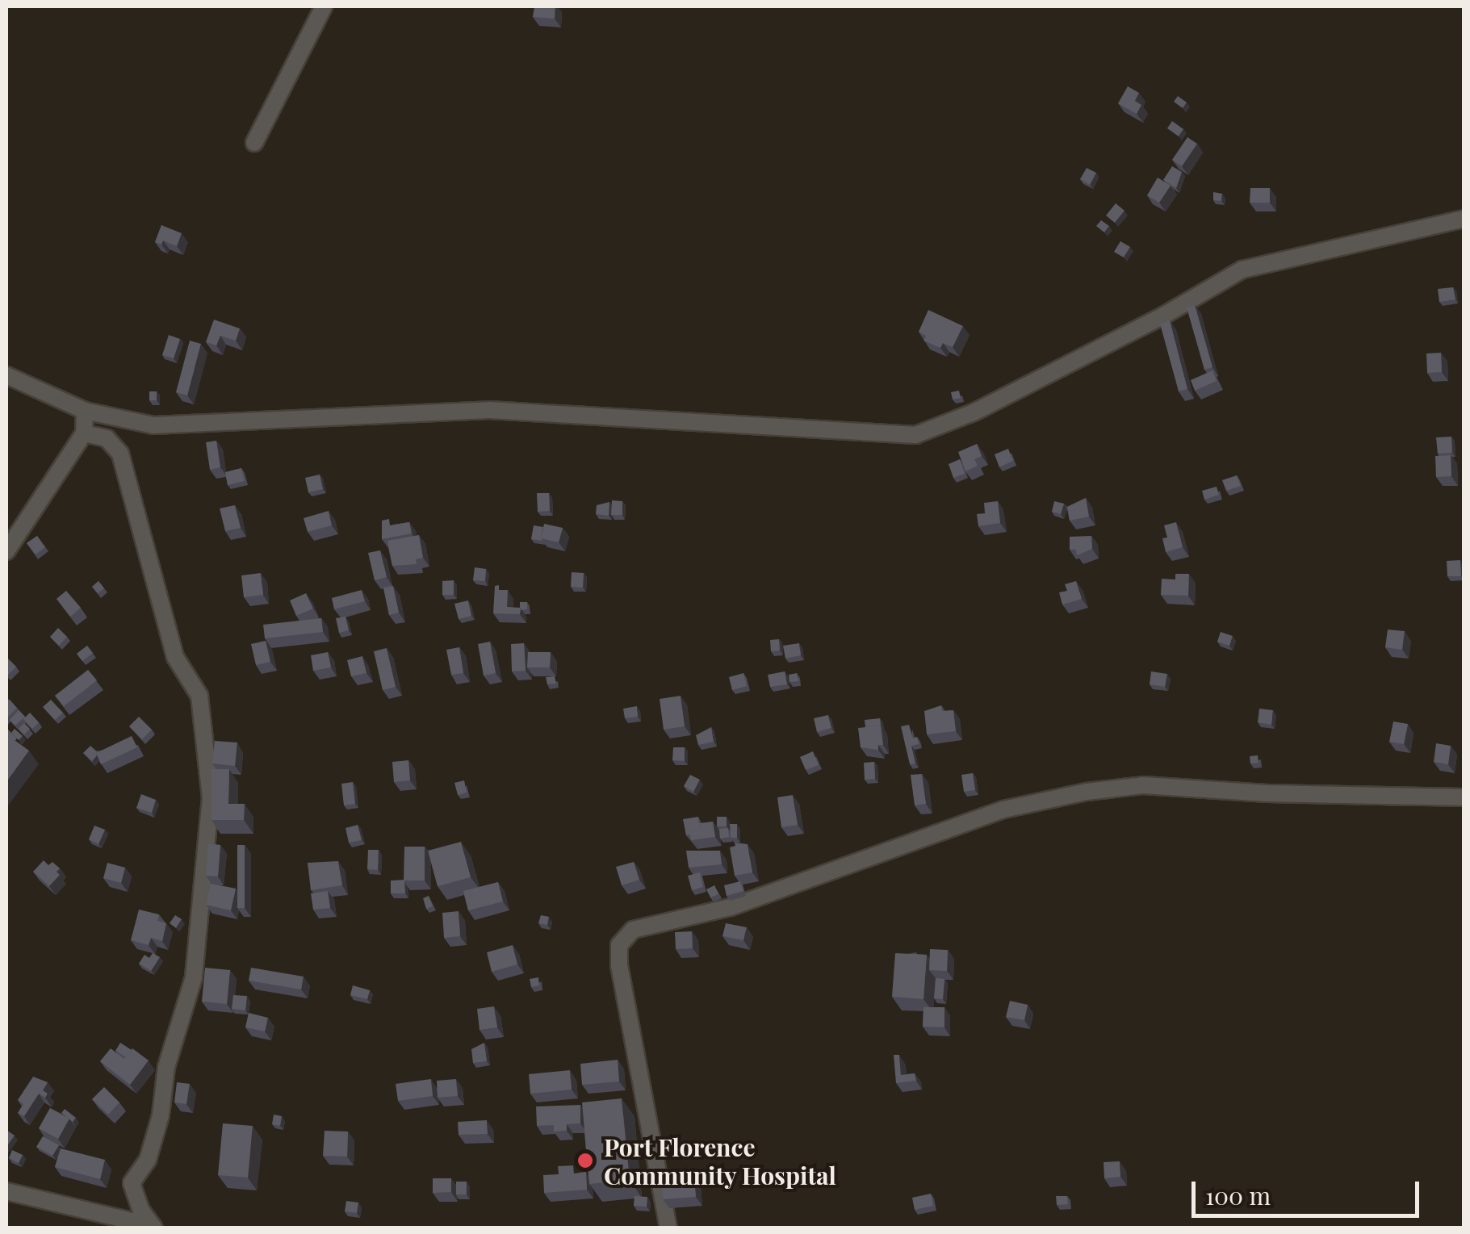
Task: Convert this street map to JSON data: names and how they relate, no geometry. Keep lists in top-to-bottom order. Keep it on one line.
{"places":["Port Florence Community Hospital"],"scale_bar":"100 m"}
